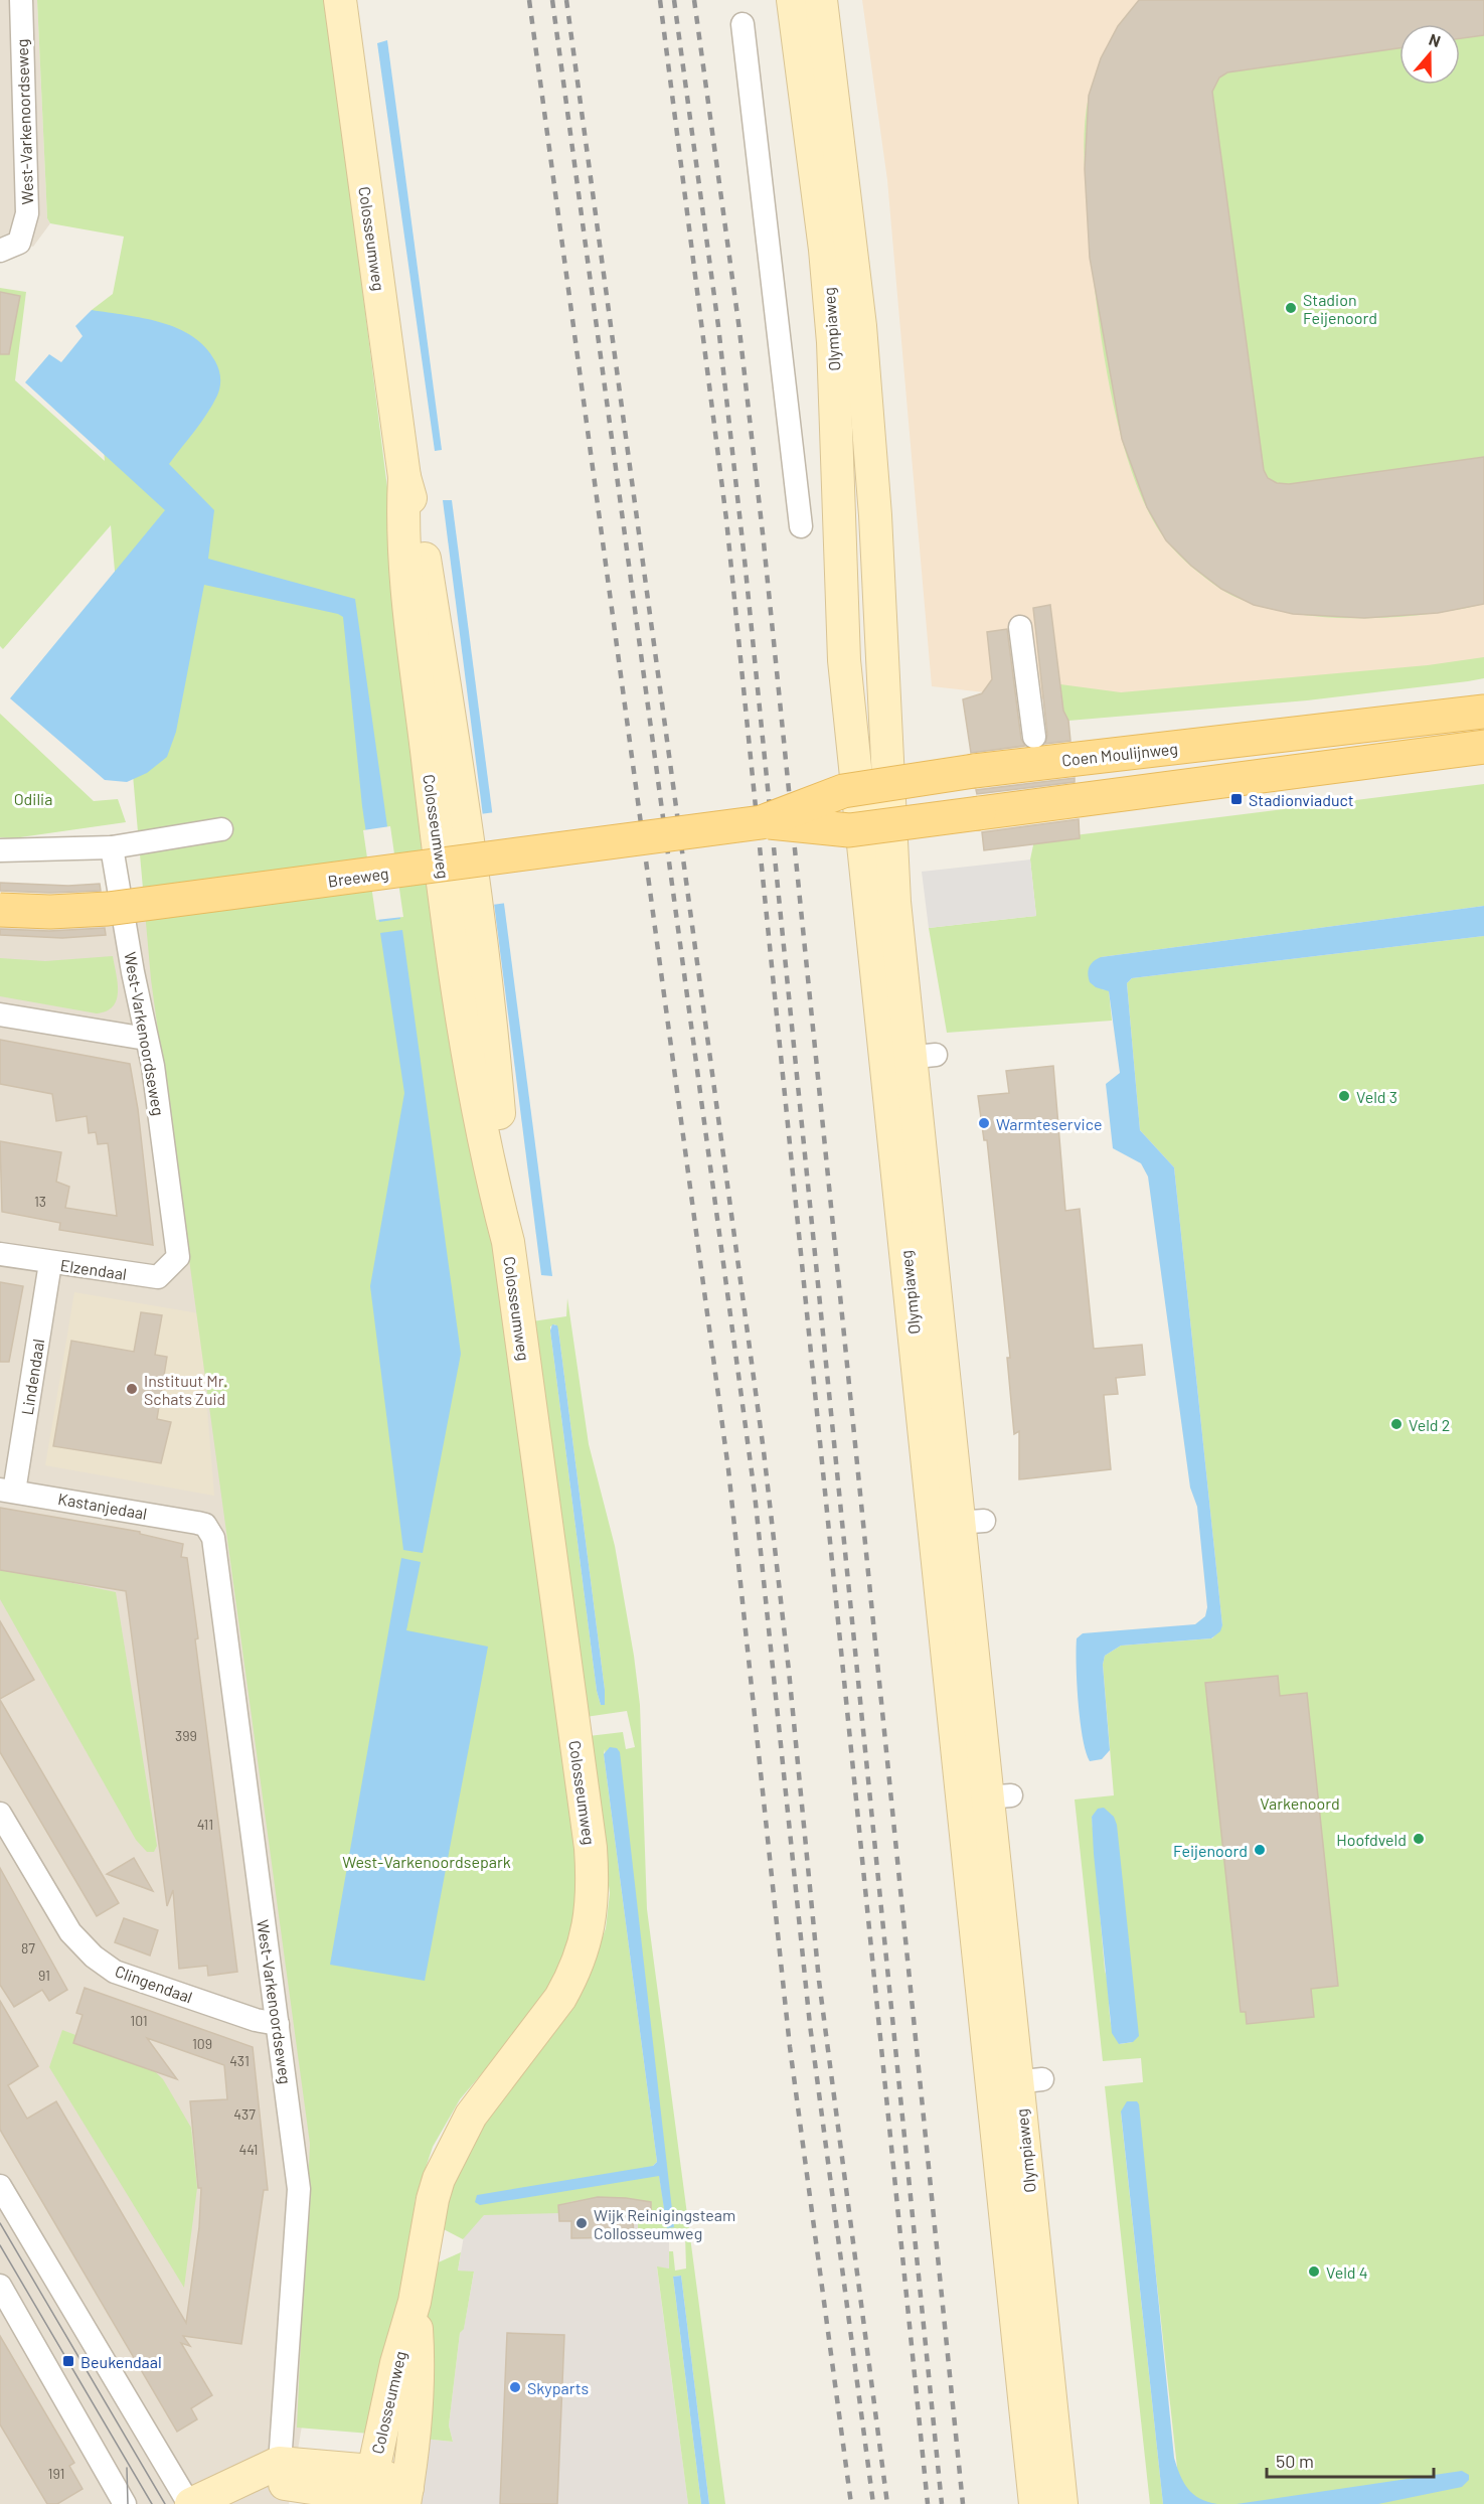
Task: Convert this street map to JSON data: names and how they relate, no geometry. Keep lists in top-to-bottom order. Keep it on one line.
{"streets":{"main road":["Colosseumweg","Olympiaweg","Coen Moulijnweg","Breeweg"],"street":["West-Varkenoordseweg","Elzendaal","Lindendaal","Kastanjedaal","Clingendaal"]},"crossings":[["West-Varkenoordseweg","Elzendaal"],["West-Varkenoordseweg","Kastanjedaal"],["West-Varkenoordseweg","Clingendaal"],["Coen Moulijnweg","Breeweg"],["Elzendaal","Lindendaal"],["Lindendaal","Kastanjedaal"]],"parks":["Odilia","Varkenoord","West-Varkenoordsepark"],"places":{"other":["Stadion Feijenoord","Veld 3","Warmteservice","Instituut Mr. Schats Zuid","Veld 2","Hoofdveld","Feijenoord","Wijk Reinigingsteam Collosseumweg","Veld 4","Skyparts"],"transit":["Stadionviaduct","Beukendaal"]},"house_numbers":["13","399","411","87","91","101","109","431","437","441","191"],"scale_bar":"50 m","north":"top"}
